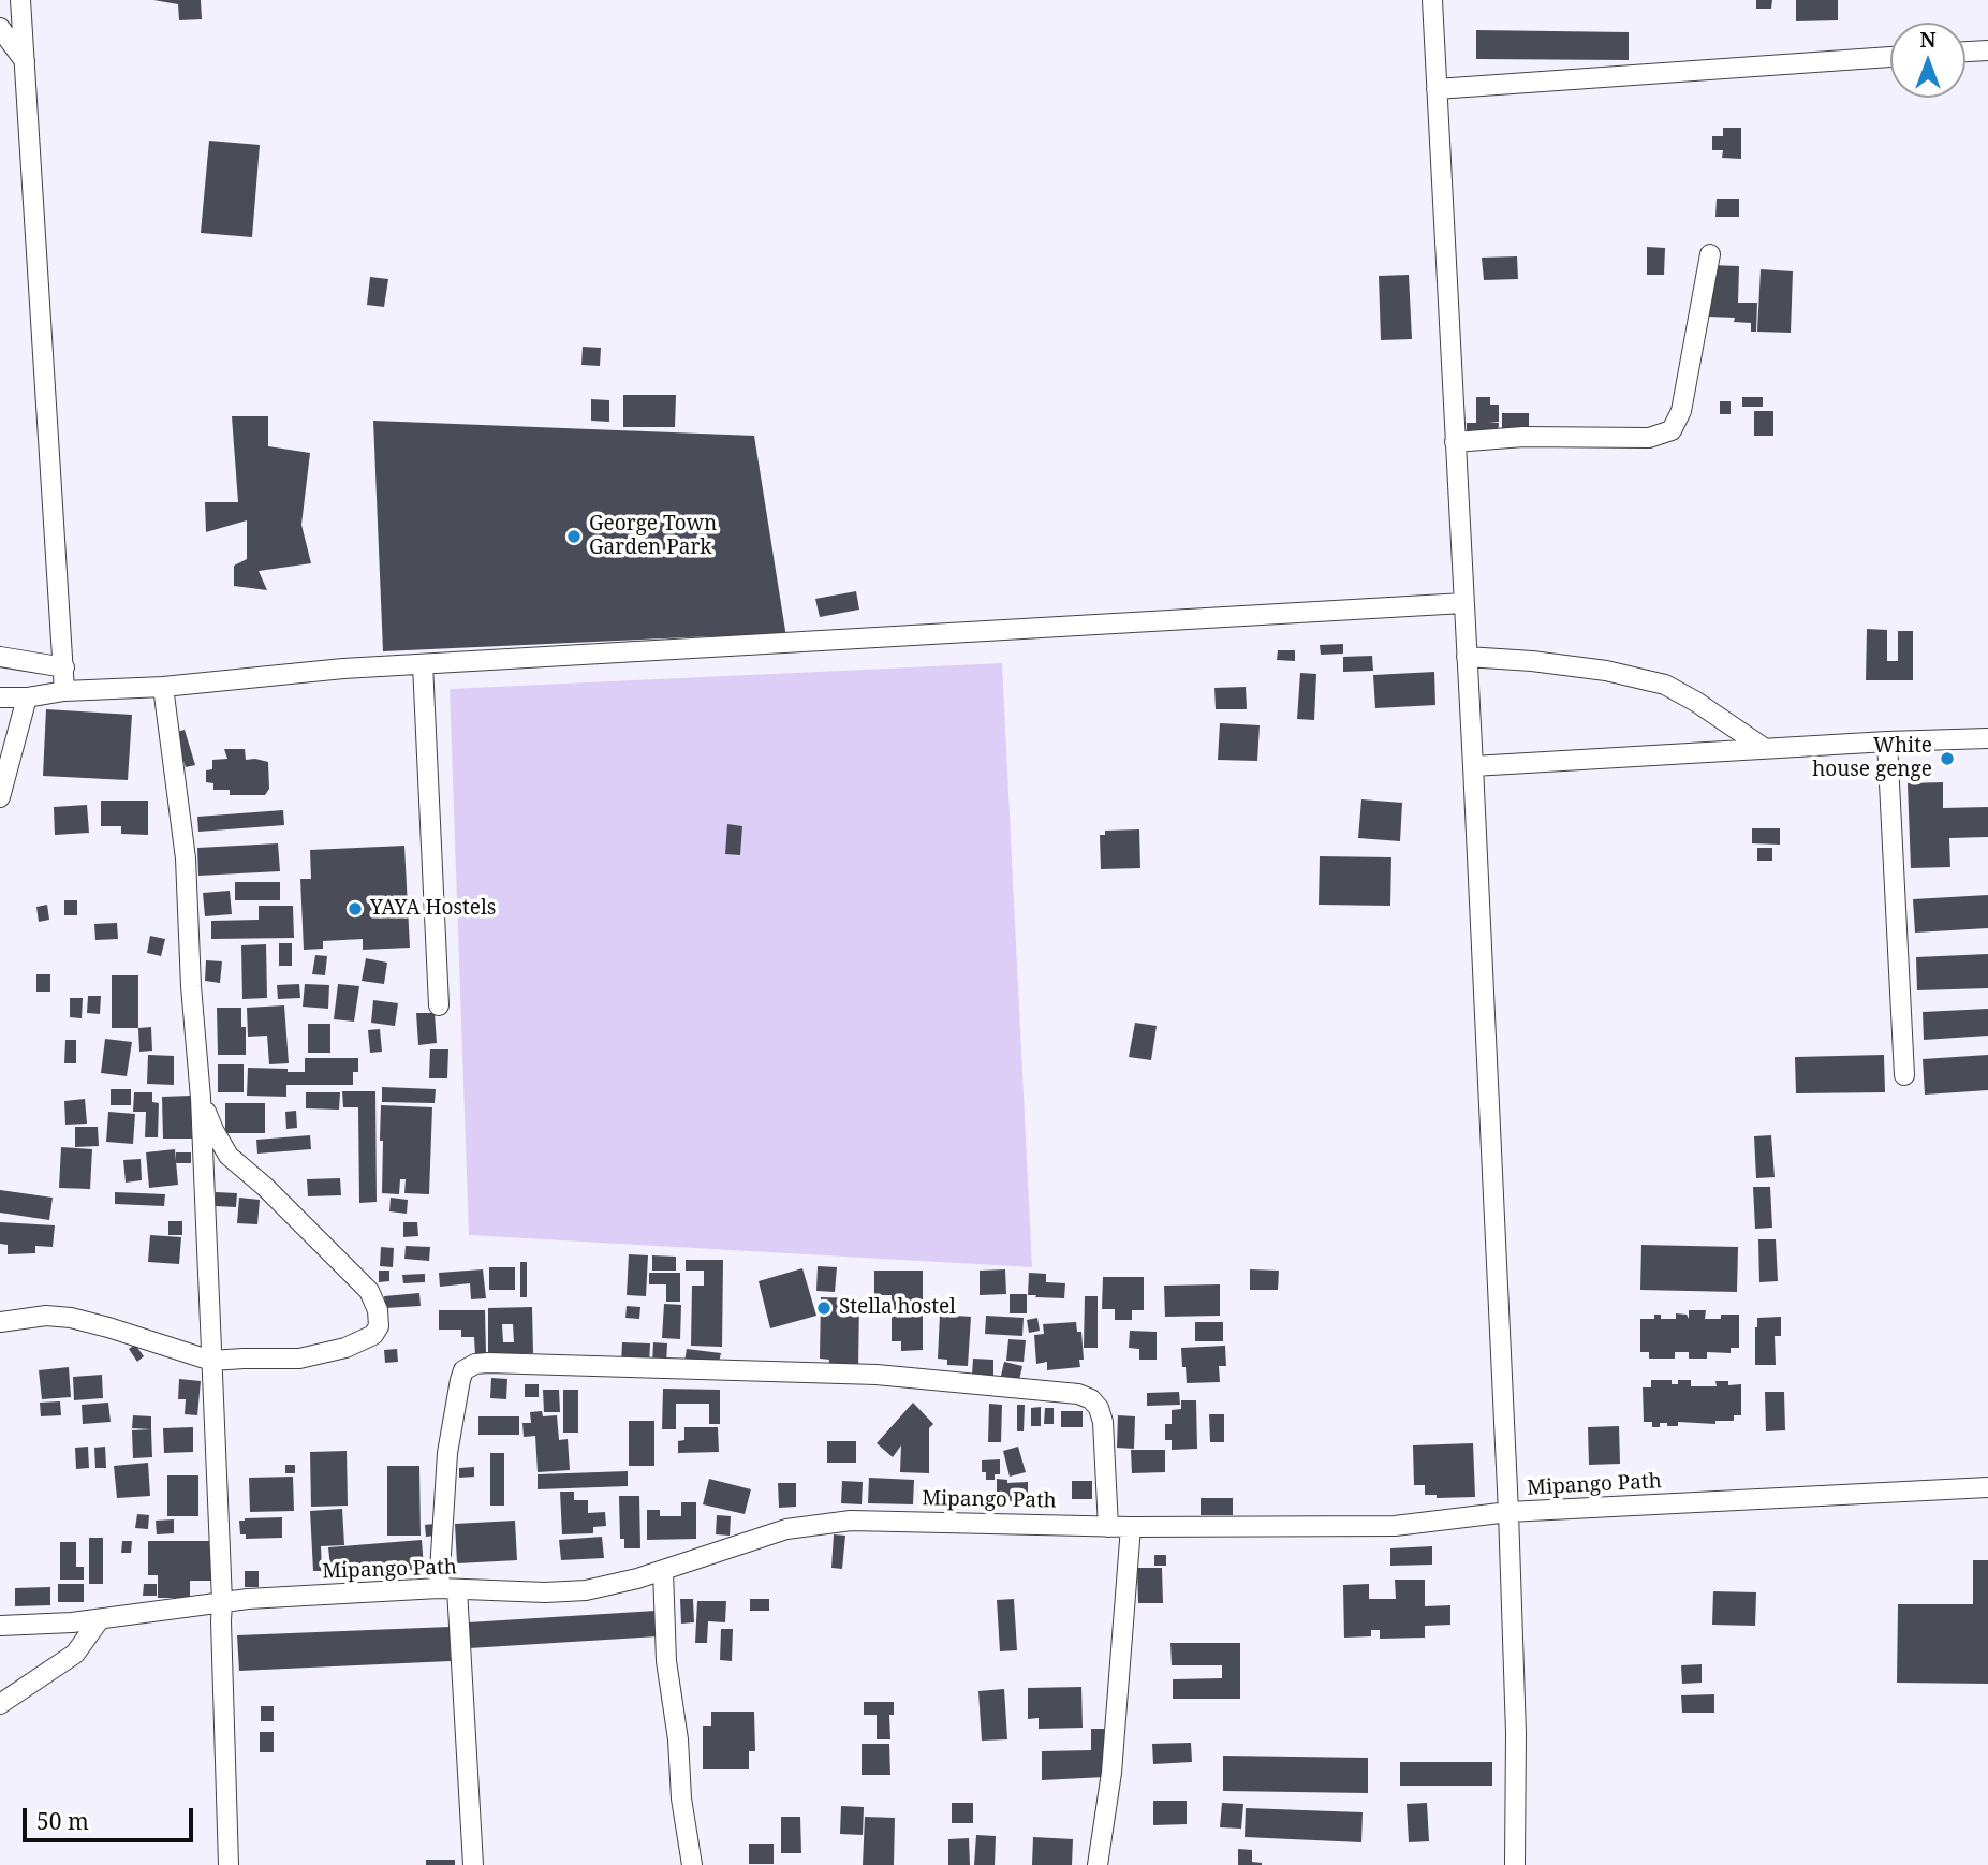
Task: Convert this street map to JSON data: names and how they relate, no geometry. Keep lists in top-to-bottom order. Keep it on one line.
{"streets":{"street":["Mipango Path"]},"places":["George Town Garden Park","White house genge","YAYA Hostels","Stella hostel"],"scale_bar":"50 m","north":"top"}
